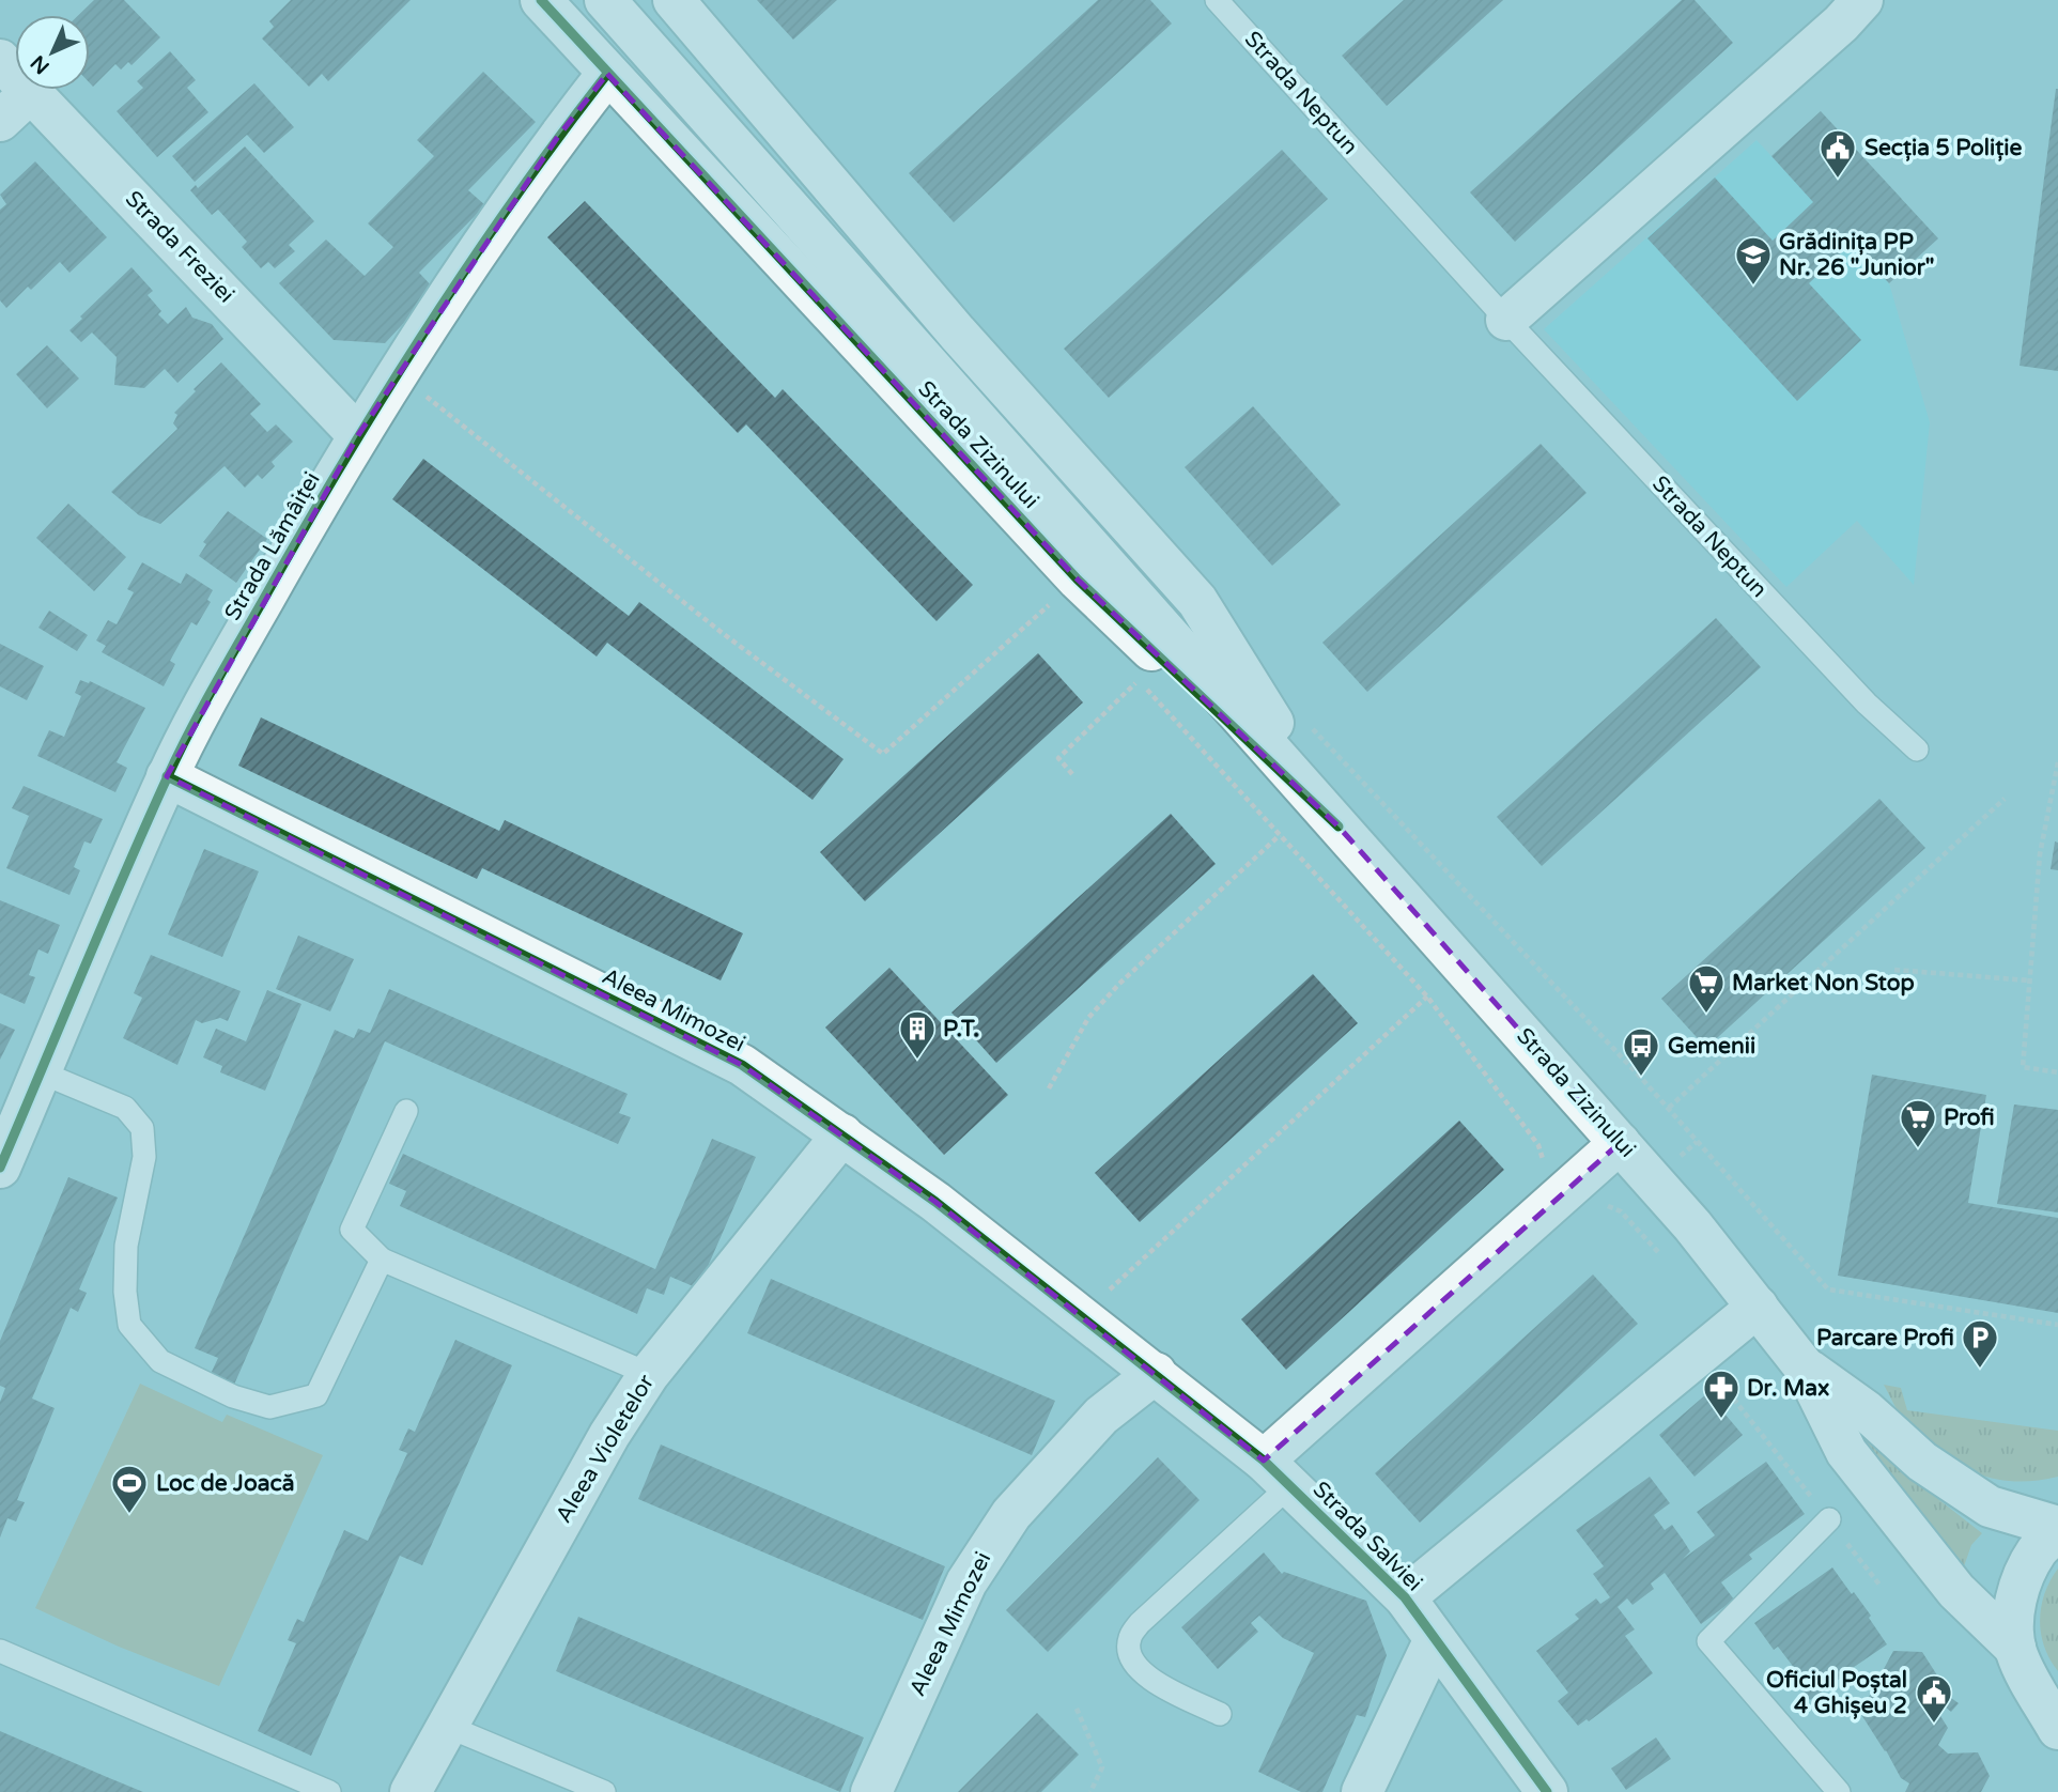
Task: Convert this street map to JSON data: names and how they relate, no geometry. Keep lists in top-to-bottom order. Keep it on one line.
{"streets":{"street":["Strada Freziei","Strada Zizinului","Strada Lămâiței","Aleea Mimozei","Aleea Violetelor","Strada Salviei"],"lane":["Strada Neptun"]},"crossings":[["Strada Freziei","Strada Lămâiței"],["Strada Zizinului","Strada Lămâiței"],["Strada Lămâiței","Aleea Mimozei"],["Aleea Mimozei","Aleea Violetelor"],["Aleea Mimozei","Strada Salviei"]],"places":{"public building":["Secția 5 Poliție","Oficiul Poștal 4 Ghișeu 2"],"school or university":["Grădinița PP Nr. 26 \"Junior\""],"supermarket":["Market Non Stop","Profi"],"building":["P.T."],"bus stop":["Gemenii"],"parking":["Parcare Profi"],"pharmacy":["Dr. Max"],"sports":["Loc de Joacă"]},"north":"bottom left"}
